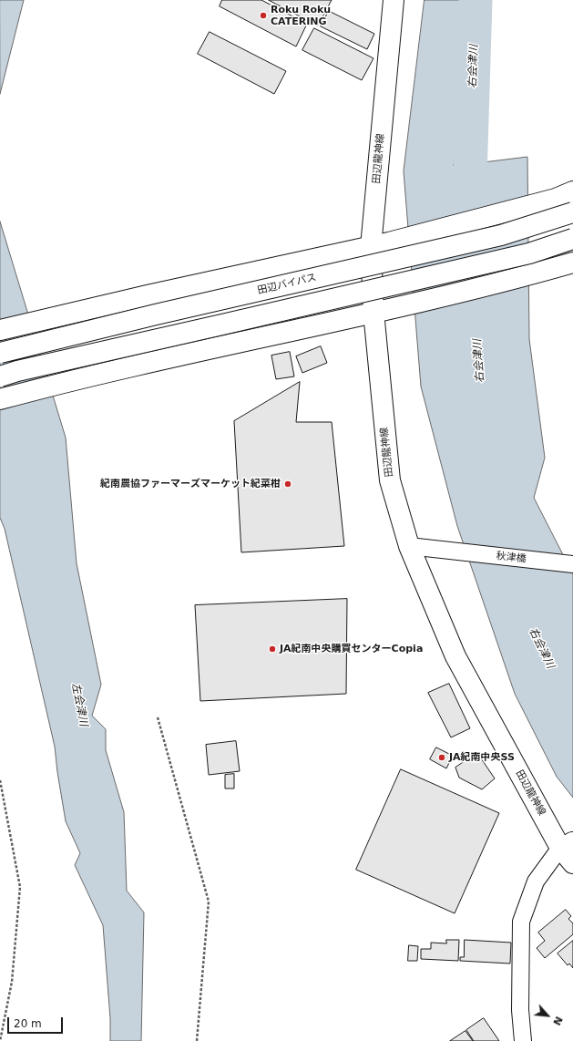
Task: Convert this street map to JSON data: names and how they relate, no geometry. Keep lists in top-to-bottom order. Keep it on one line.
{"streets":{"main road":["田辺龍神線","田辺バイパス"],"street":["秋津橋"]},"crossings":[["田辺龍神線","秋津橋"]],"water":["右会津川","左会津川"],"places":["Roku Roku CATERING","紀南農協ファーマーズマーケット紀菜柑","JA紀南中央購買センターCopia","JA紀南中央SS"],"scale_bar":"20 m","north":"bottom right"}
